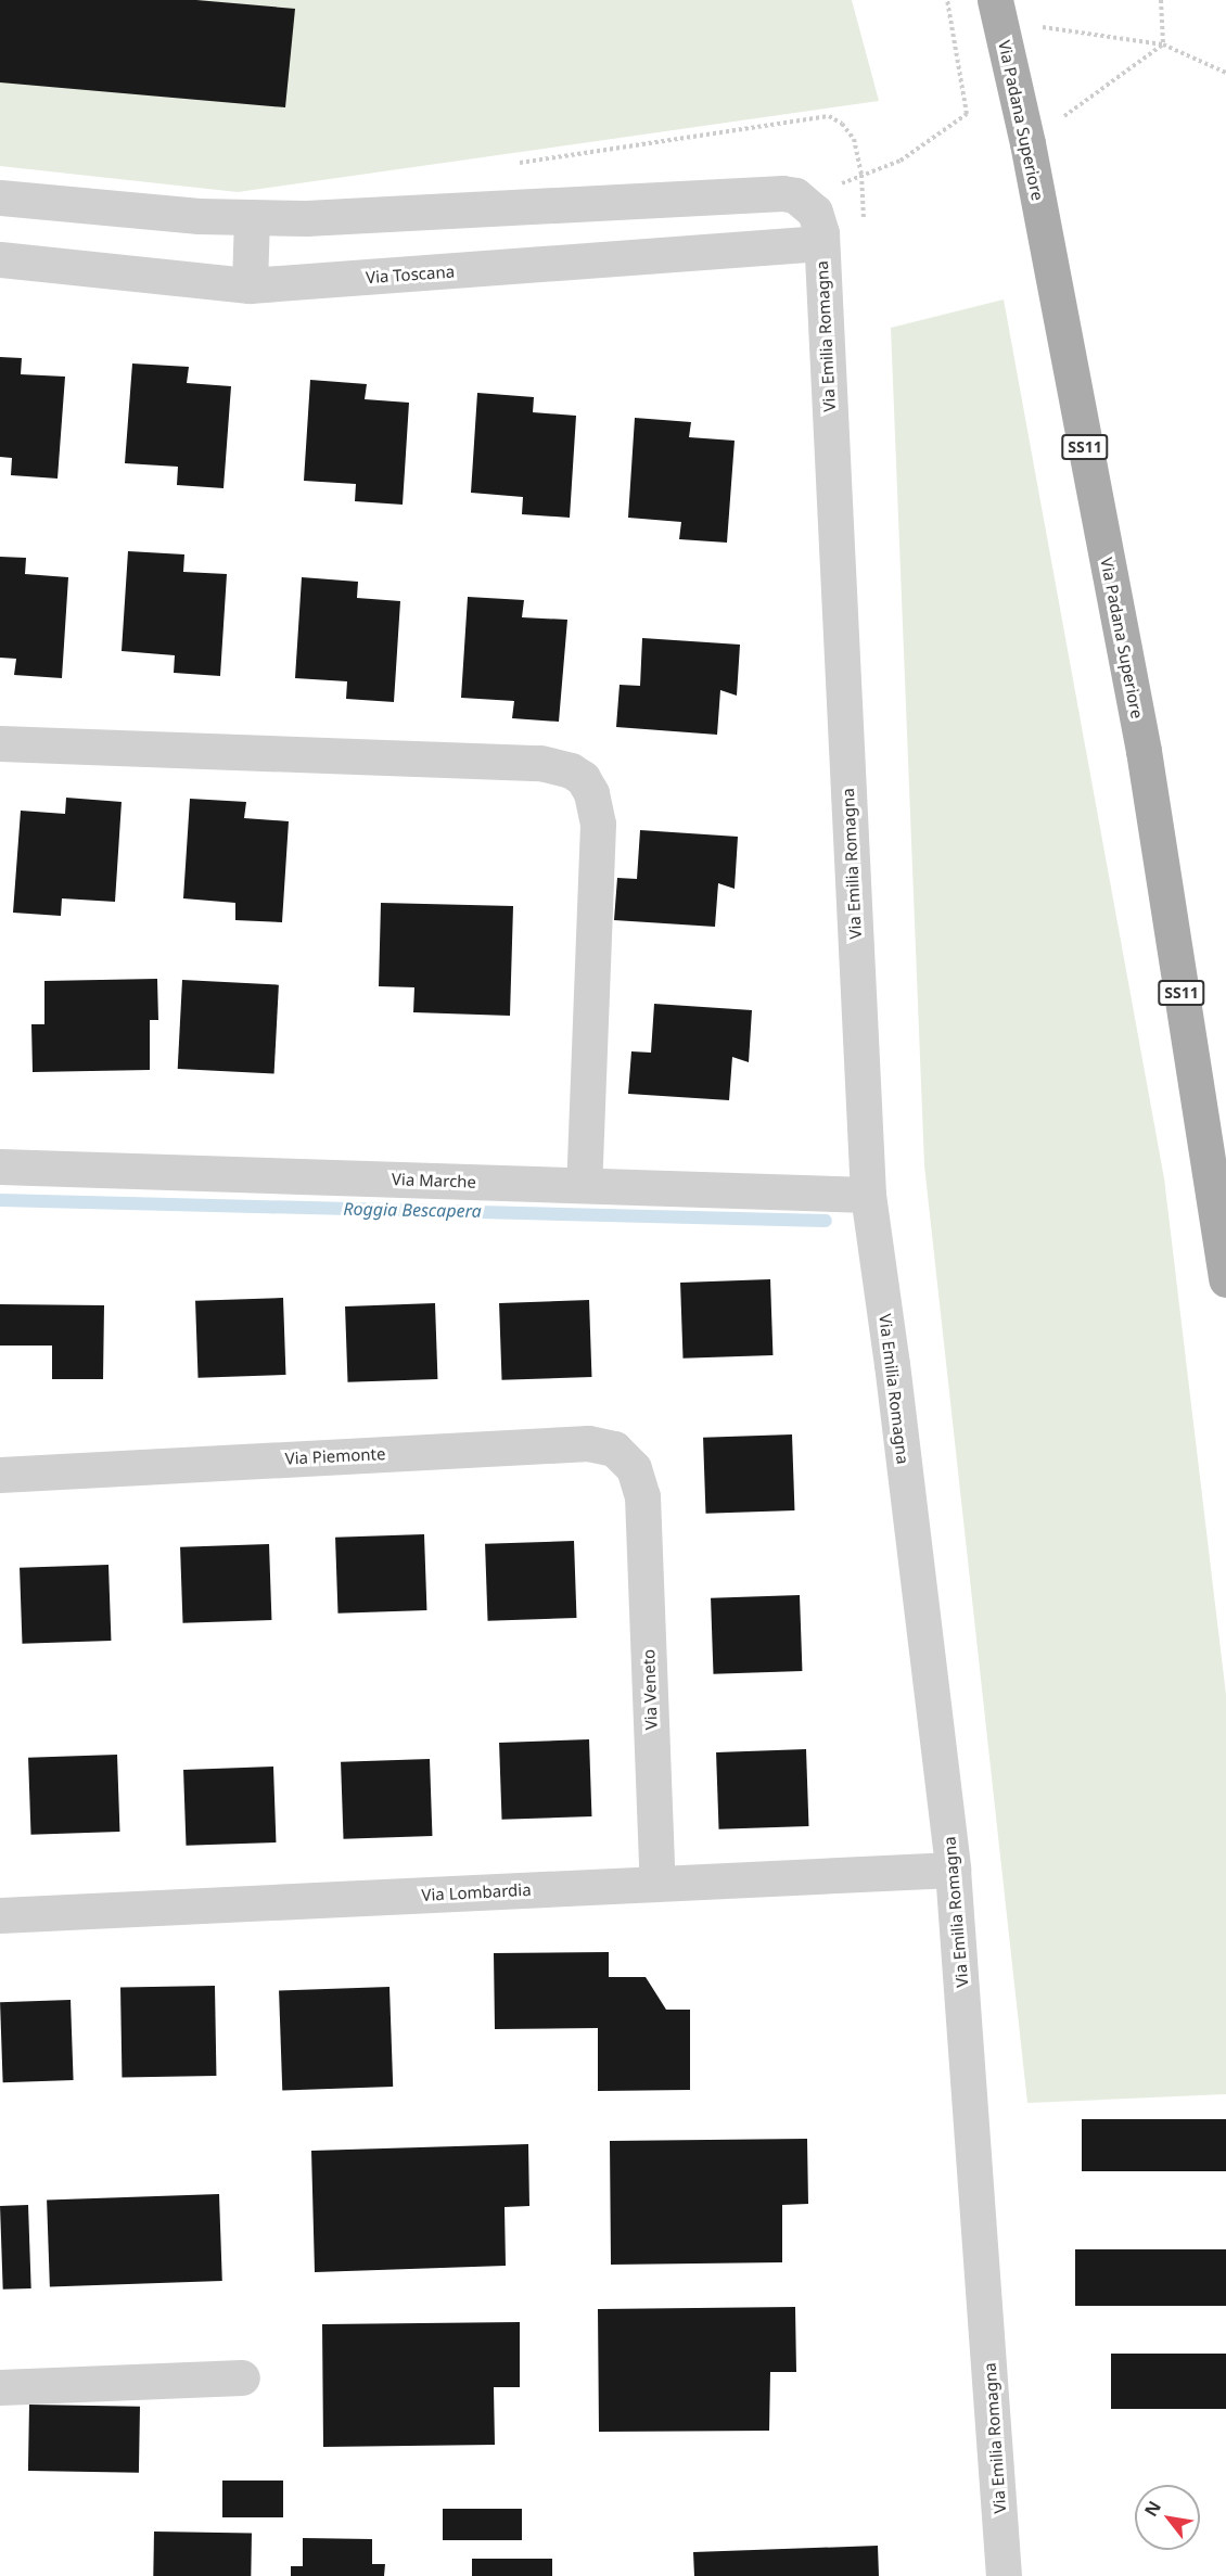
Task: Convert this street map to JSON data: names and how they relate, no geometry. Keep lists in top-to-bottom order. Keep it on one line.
{"streets":{"main road":["Via Padana Superiore","SS11"],"street":["Via Toscana","Via Emilia Romagna","Via Marche","Via Piemonte","Via Veneto","Via Lombardia"]},"crossings":[["Via Toscana","Via Emilia Romagna"],["Via Emilia Romagna","Via Marche"],["Via Emilia Romagna","Via Lombardia"],["Via Piemonte","Via Veneto"],["Via Veneto","Via Lombardia"]],"water":["Roggia Bescapera"],"north":"top left"}
